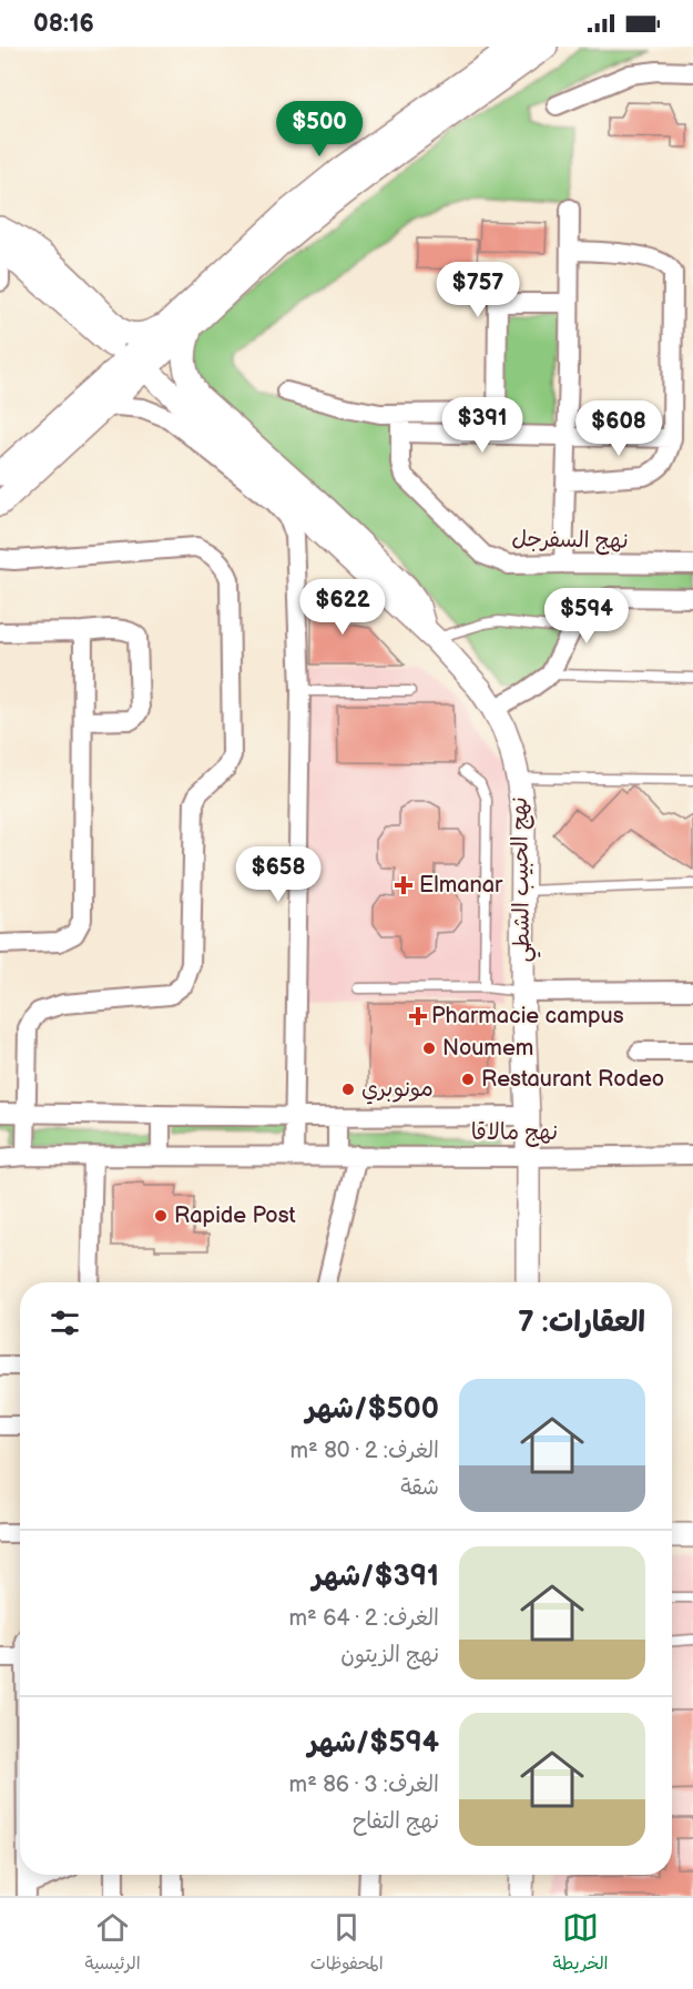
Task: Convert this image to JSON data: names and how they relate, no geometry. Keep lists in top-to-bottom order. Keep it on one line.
{"streets":{"street":["نهج السفرجل","نهج الحبيب الشطي","نهج مالاقا"]},"crossings":[["نهج الحبيب الشطي","نهج مالاقا"]],"places":{"health":["Elmanar","Pharmacie campus"],"other":["Noumem","Restaurant Rodeo","مونوبري","Rapide Post"]},"page":{"status":"08:16","price":["$500","$757","$391","$608","$622","$594","$658"],"heading":"العقارات: 7","list":[{"name":"$500/شهر","note":"الغرف: 2 · 80 m² · شقة"},{"name":"$391/شهر","note":"الغرف: 2 · 64 m² · نهج الزيتون"},{"name":"$594/شهر","note":"الغرف: 3 · 86 m² · نهج التفاح"}],"tabs":["الخريطة","المحفوظات","الرئيسية"]}}
